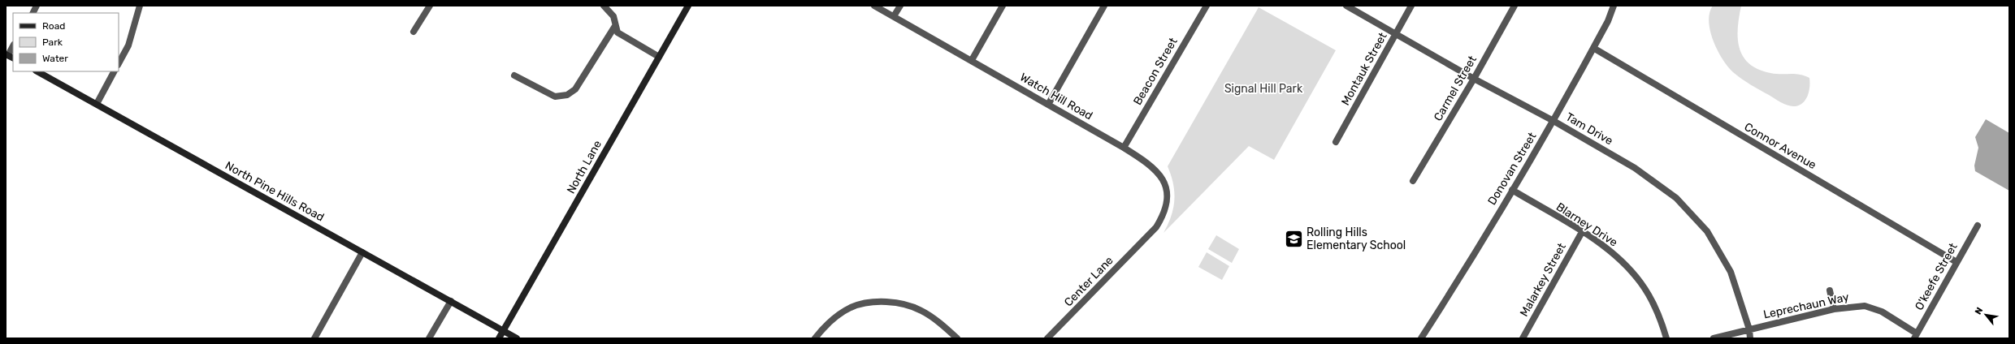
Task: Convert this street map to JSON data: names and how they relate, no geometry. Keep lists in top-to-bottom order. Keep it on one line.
{"streets":{"main road":["North Lane","North Pine Hills Road"],"street":["Montauk Street","Beacon Street","Carmel Street","Watch Hill Road","Tam Drive","Connor Avenue","Donovan Street","Blarney Drive","O'keefe Street","Malarkey Street","Center Lane","Leprechaun Way"]},"crossings":[["Montauk Street","Tam Drive"],["Beacon Street","Watch Hill Road"],["Carmel Street","Tam Drive"],["Watch Hill Road","Center Lane"],["Tam Drive","Donovan Street"],["Tam Drive","Leprechaun Way"],["Connor Avenue","Donovan Street"],["Connor Avenue","O'keefe Street"],["North Lane","North Pine Hills Road"],["Donovan Street","Blarney Drive"],["Blarney Drive","Malarkey Street"],["O'keefe Street","Leprechaun Way"]],"parks":["Signal Hill Park"],"places":{"school or university":["Rolling Hills Elementary School"]},"legend":["Road","Park","Water"],"north":"top left"}
